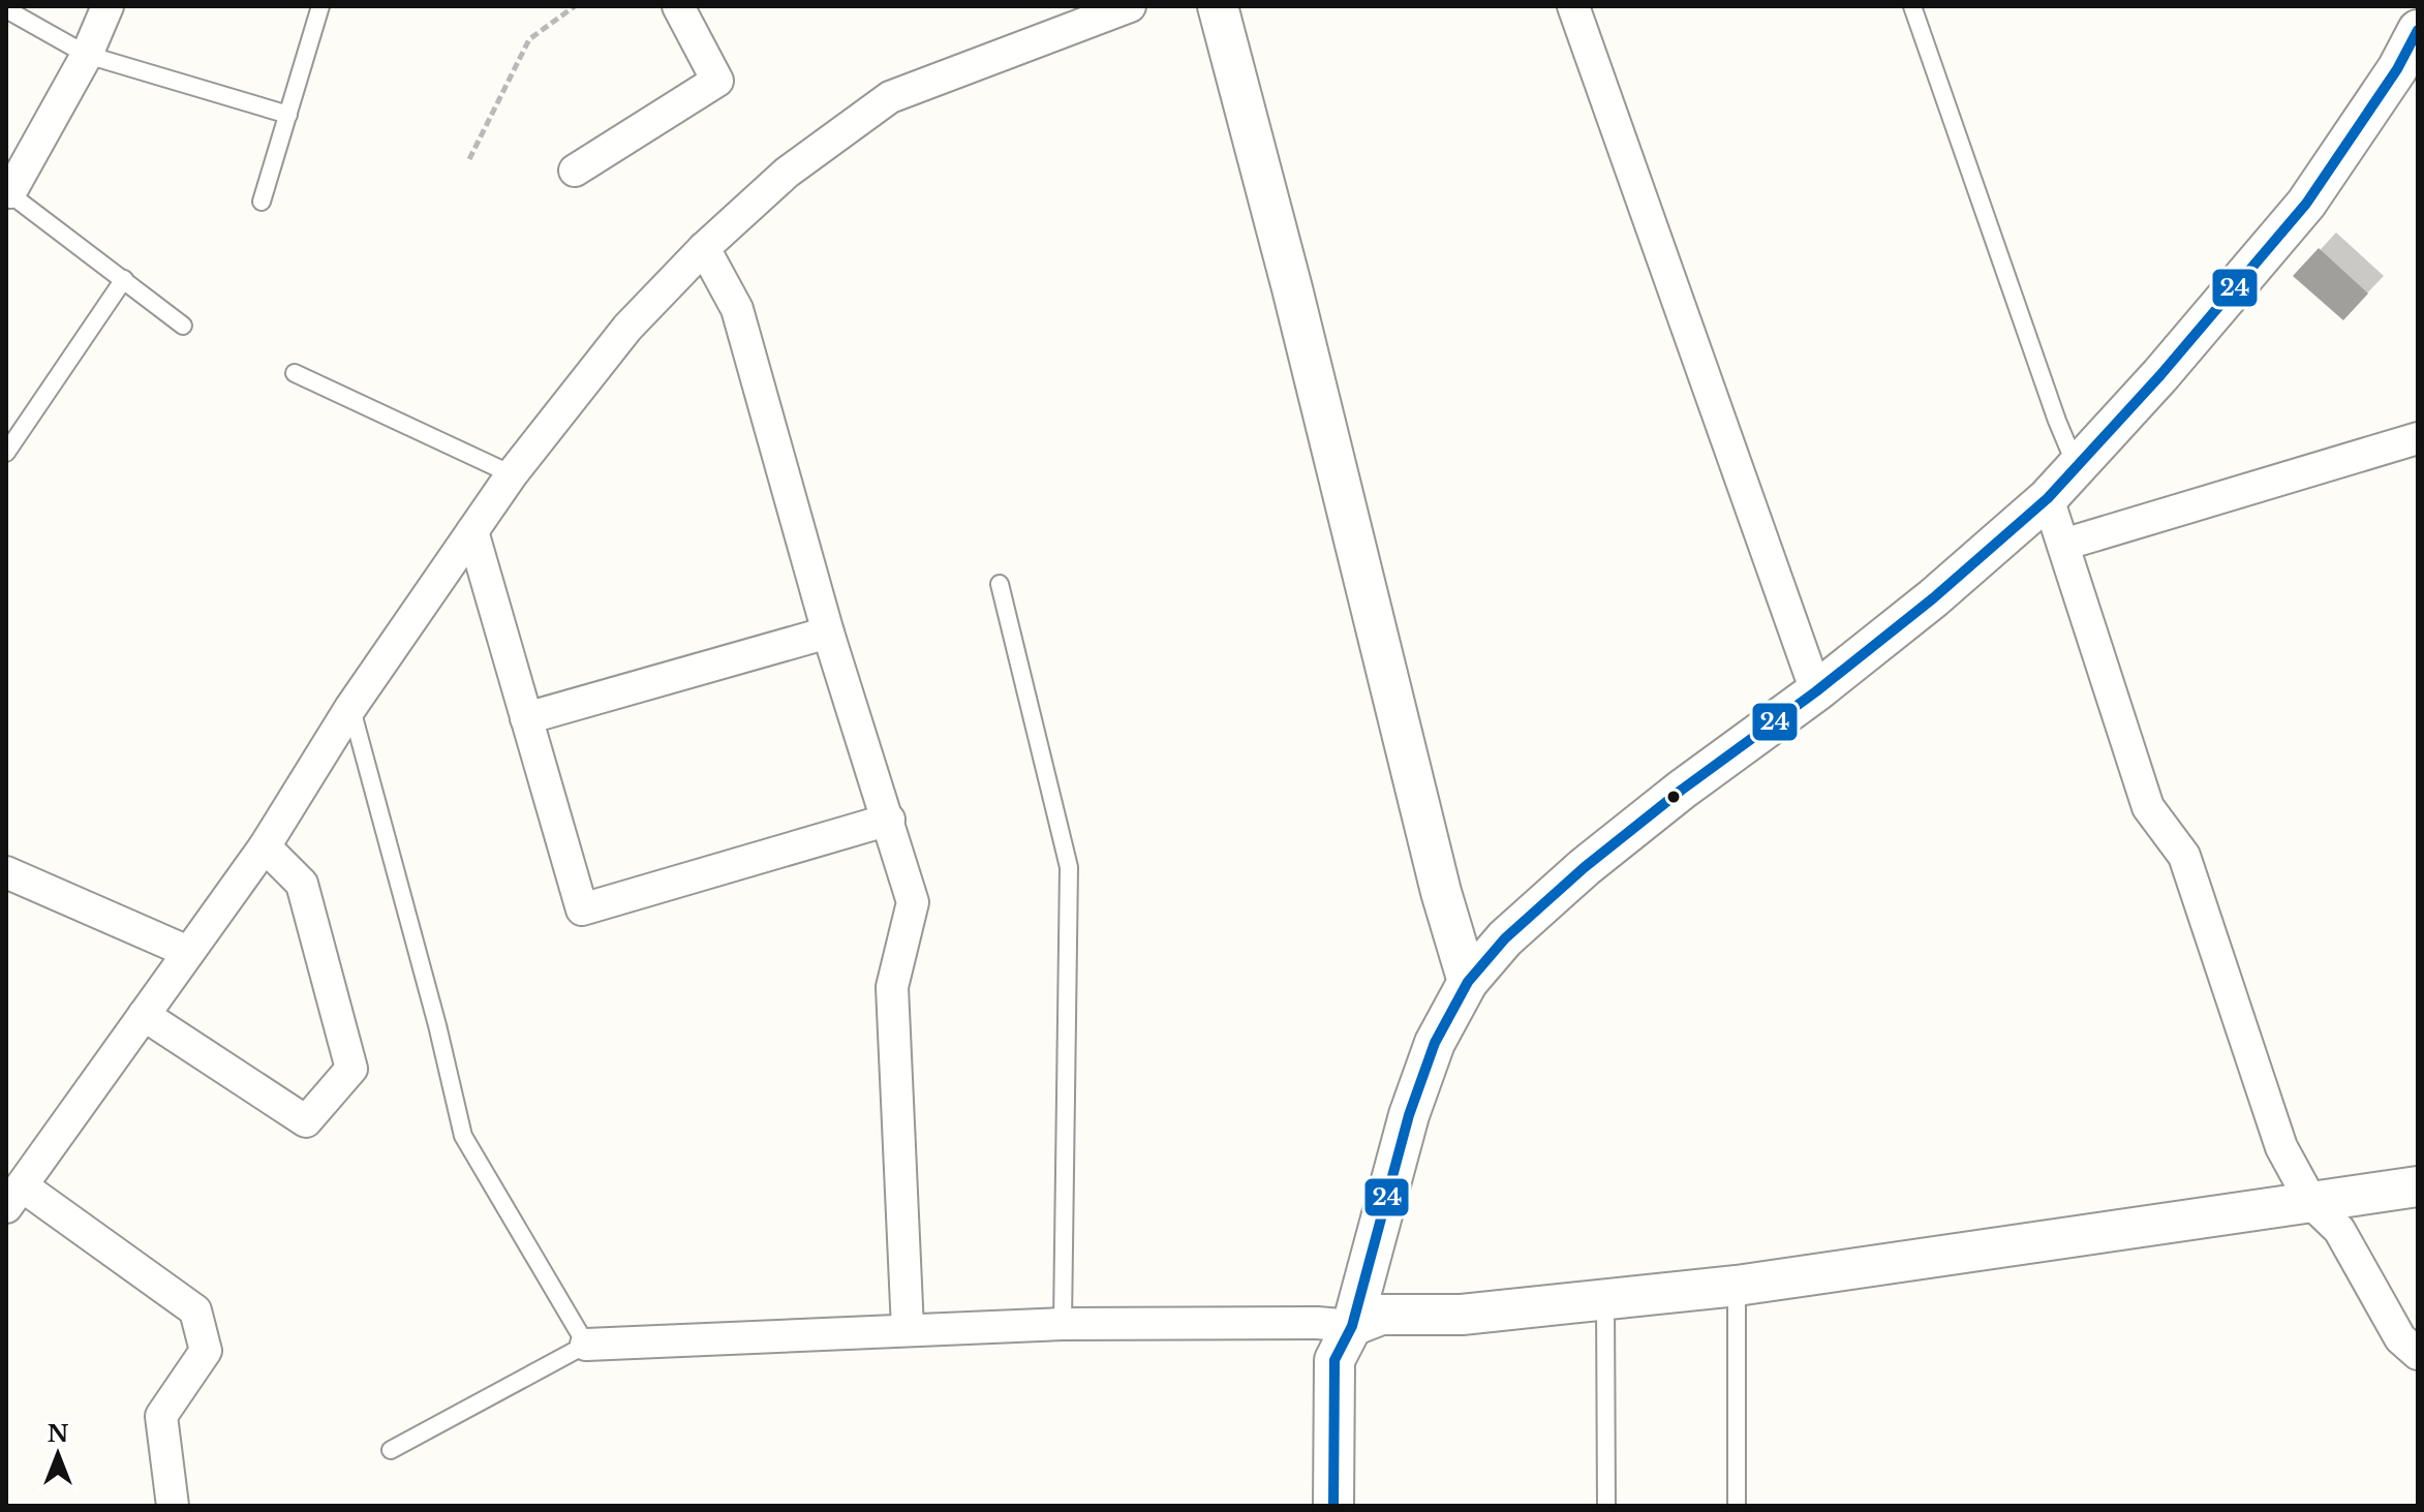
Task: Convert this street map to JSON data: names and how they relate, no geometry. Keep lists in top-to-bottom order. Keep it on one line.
{"lines":["transit line 24"],"north":"top"}
